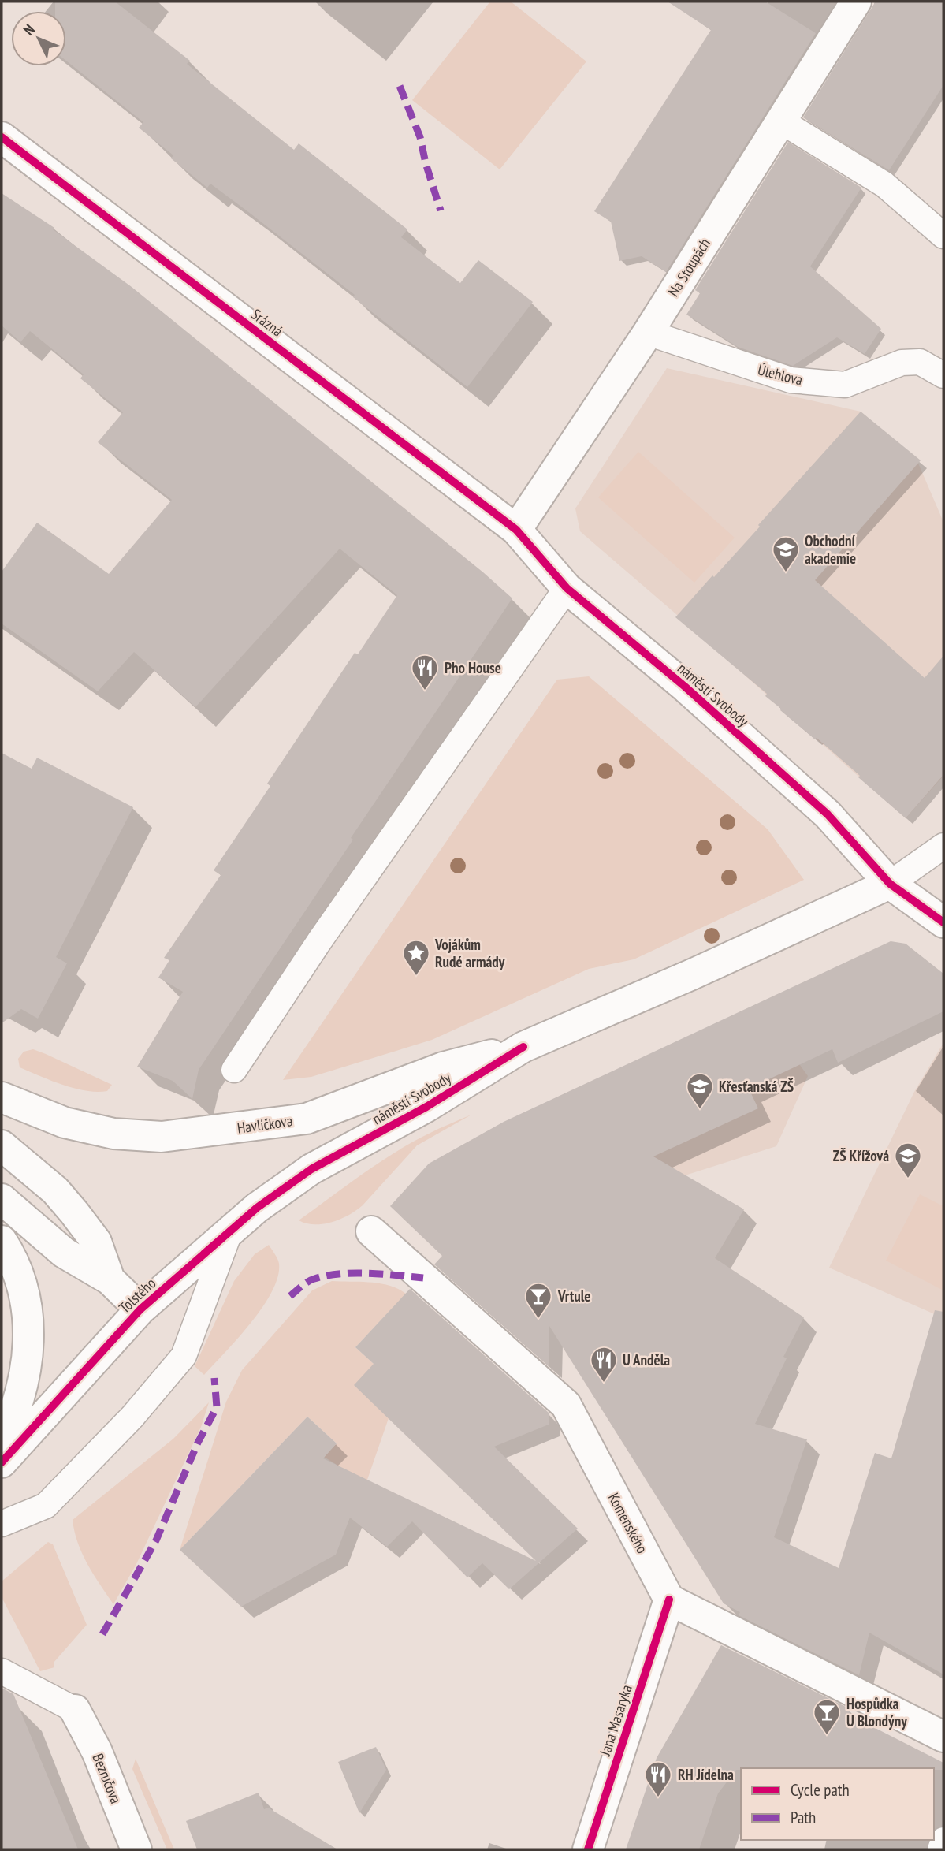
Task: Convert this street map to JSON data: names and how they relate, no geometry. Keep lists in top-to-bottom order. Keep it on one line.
{"streets":{"street":["Na Stoupách","Srázná","náměstí Svobody","Havlíčkova","Tolstého","Komenského","Jana Masaryka","Bezručova"],"lane":["Úlehlova"]},"crossings":[["Na Stoupách","Srázná"],["Na Stoupách","Úlehlova"],["Na Stoupách","náměstí Svobody"],["Srázná","náměstí Svobody"],["náměstí Svobody","Havlíčkova"],["náměstí Svobody","Tolstého"],["Komenského","Jana Masaryka"]],"places":{"school or university":["Obchodní akademie","Křesťanská ZŠ","ZŠ Křížová"],"restaurant":["Pho House","U Anděla","RH Jídelna"],"place":["Vojákům Rudé armády"],"bar":["Vrtule","Hospůdka U Blondýny"]},"legend":["Cycle path","Path"],"north":"top left"}
